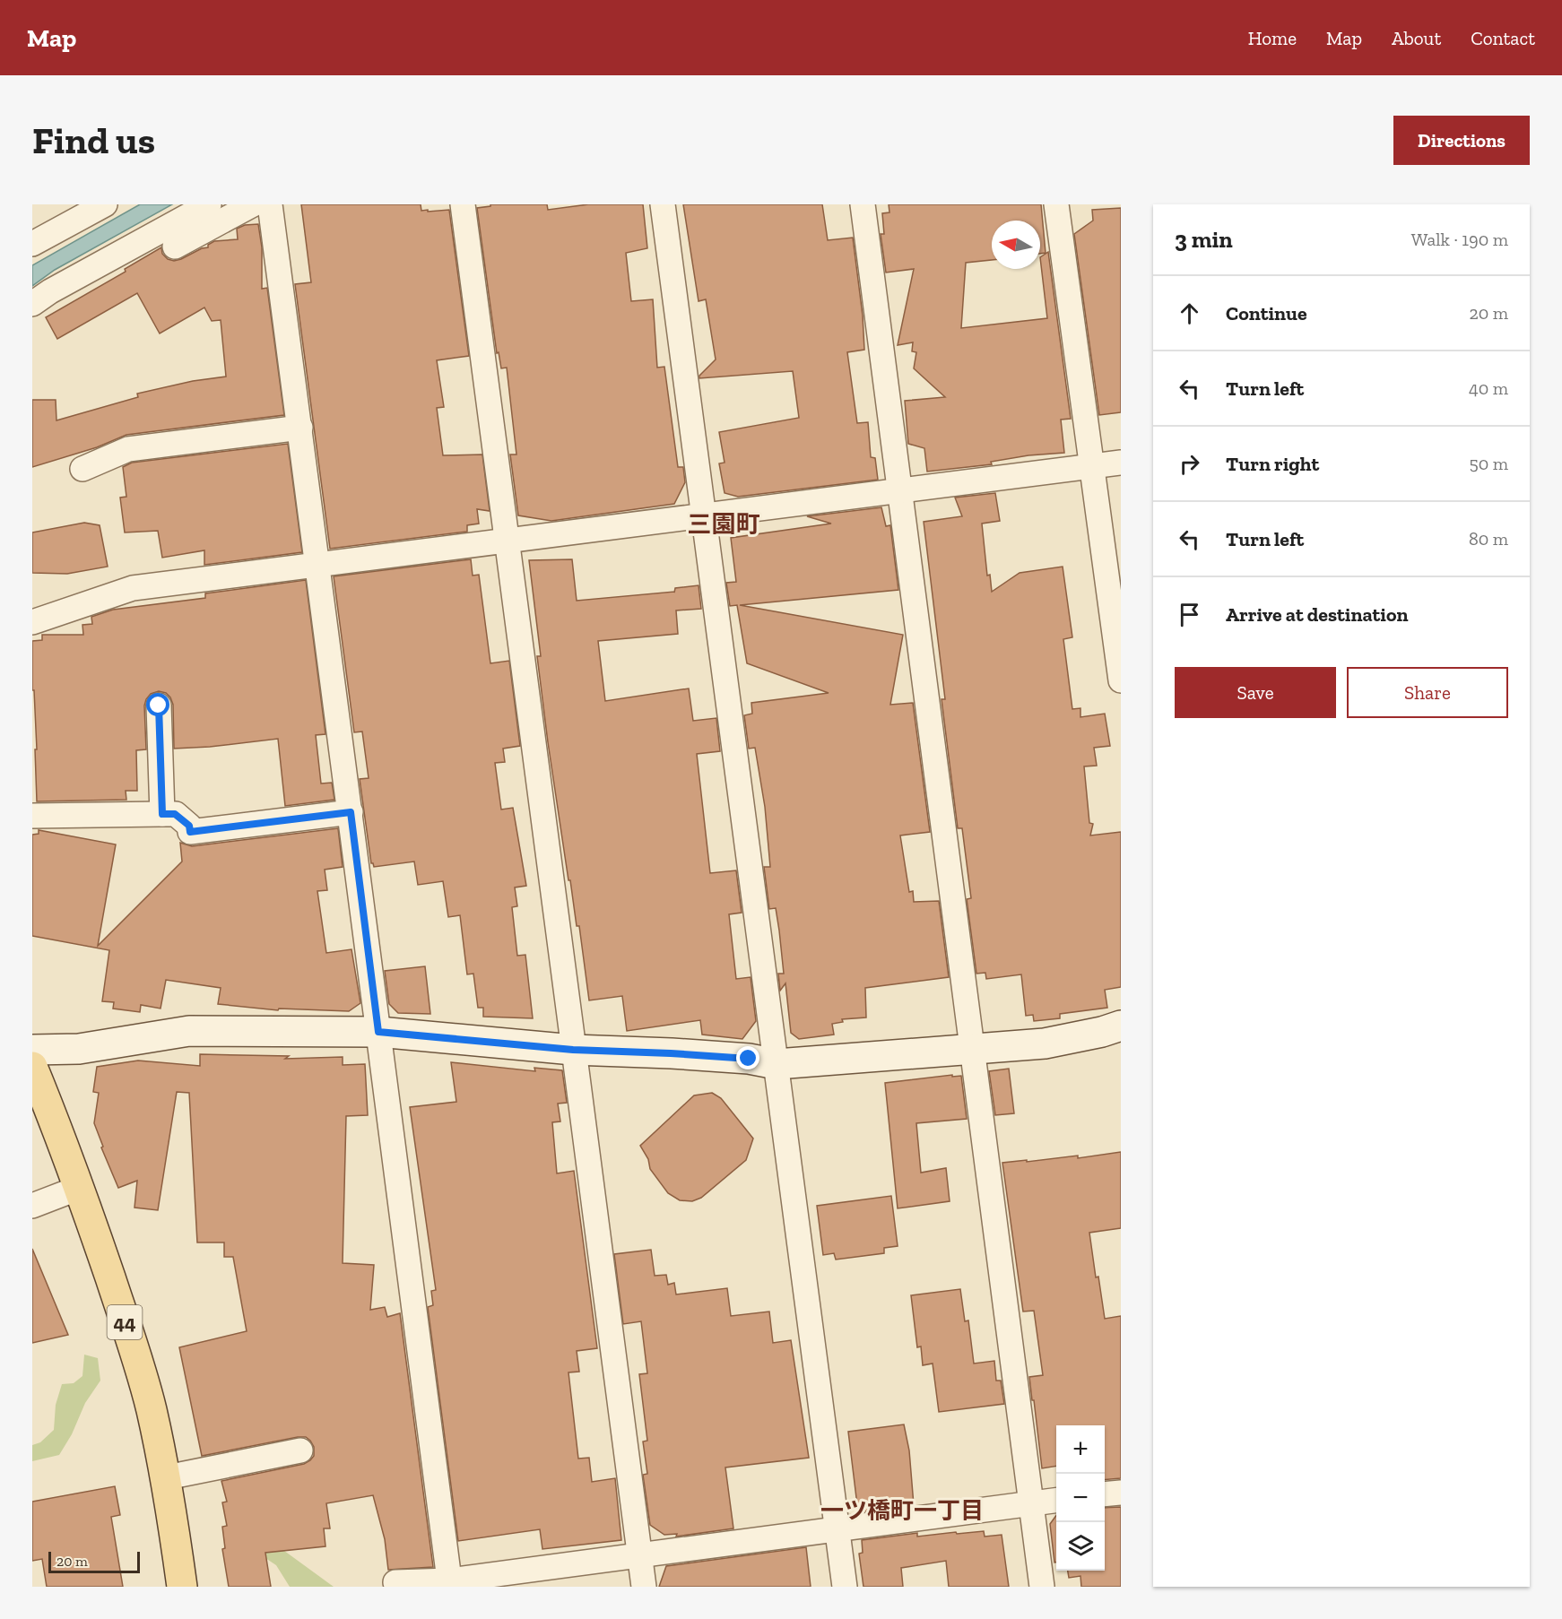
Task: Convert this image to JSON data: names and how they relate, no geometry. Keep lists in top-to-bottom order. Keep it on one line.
{"streets":{"main road":["44"]},"districts":["三園町","一ツ橋町一丁目"],"scale_bar":"20 m","north":"left","page":{"header":"Map","nav":["Home","Map","About","Contact"],"buttons":["Directions",["Save","Share"]],"title":"Find us","heading":["3 min","Walk · 190 m"],"list":[["Continue","20 m"],["Turn left","40 m"],["Turn right","50 m"],["Turn left","80 m"],"Arrive at destination"],"map_buttons":["+","−"],"scale":"20 m"}}
